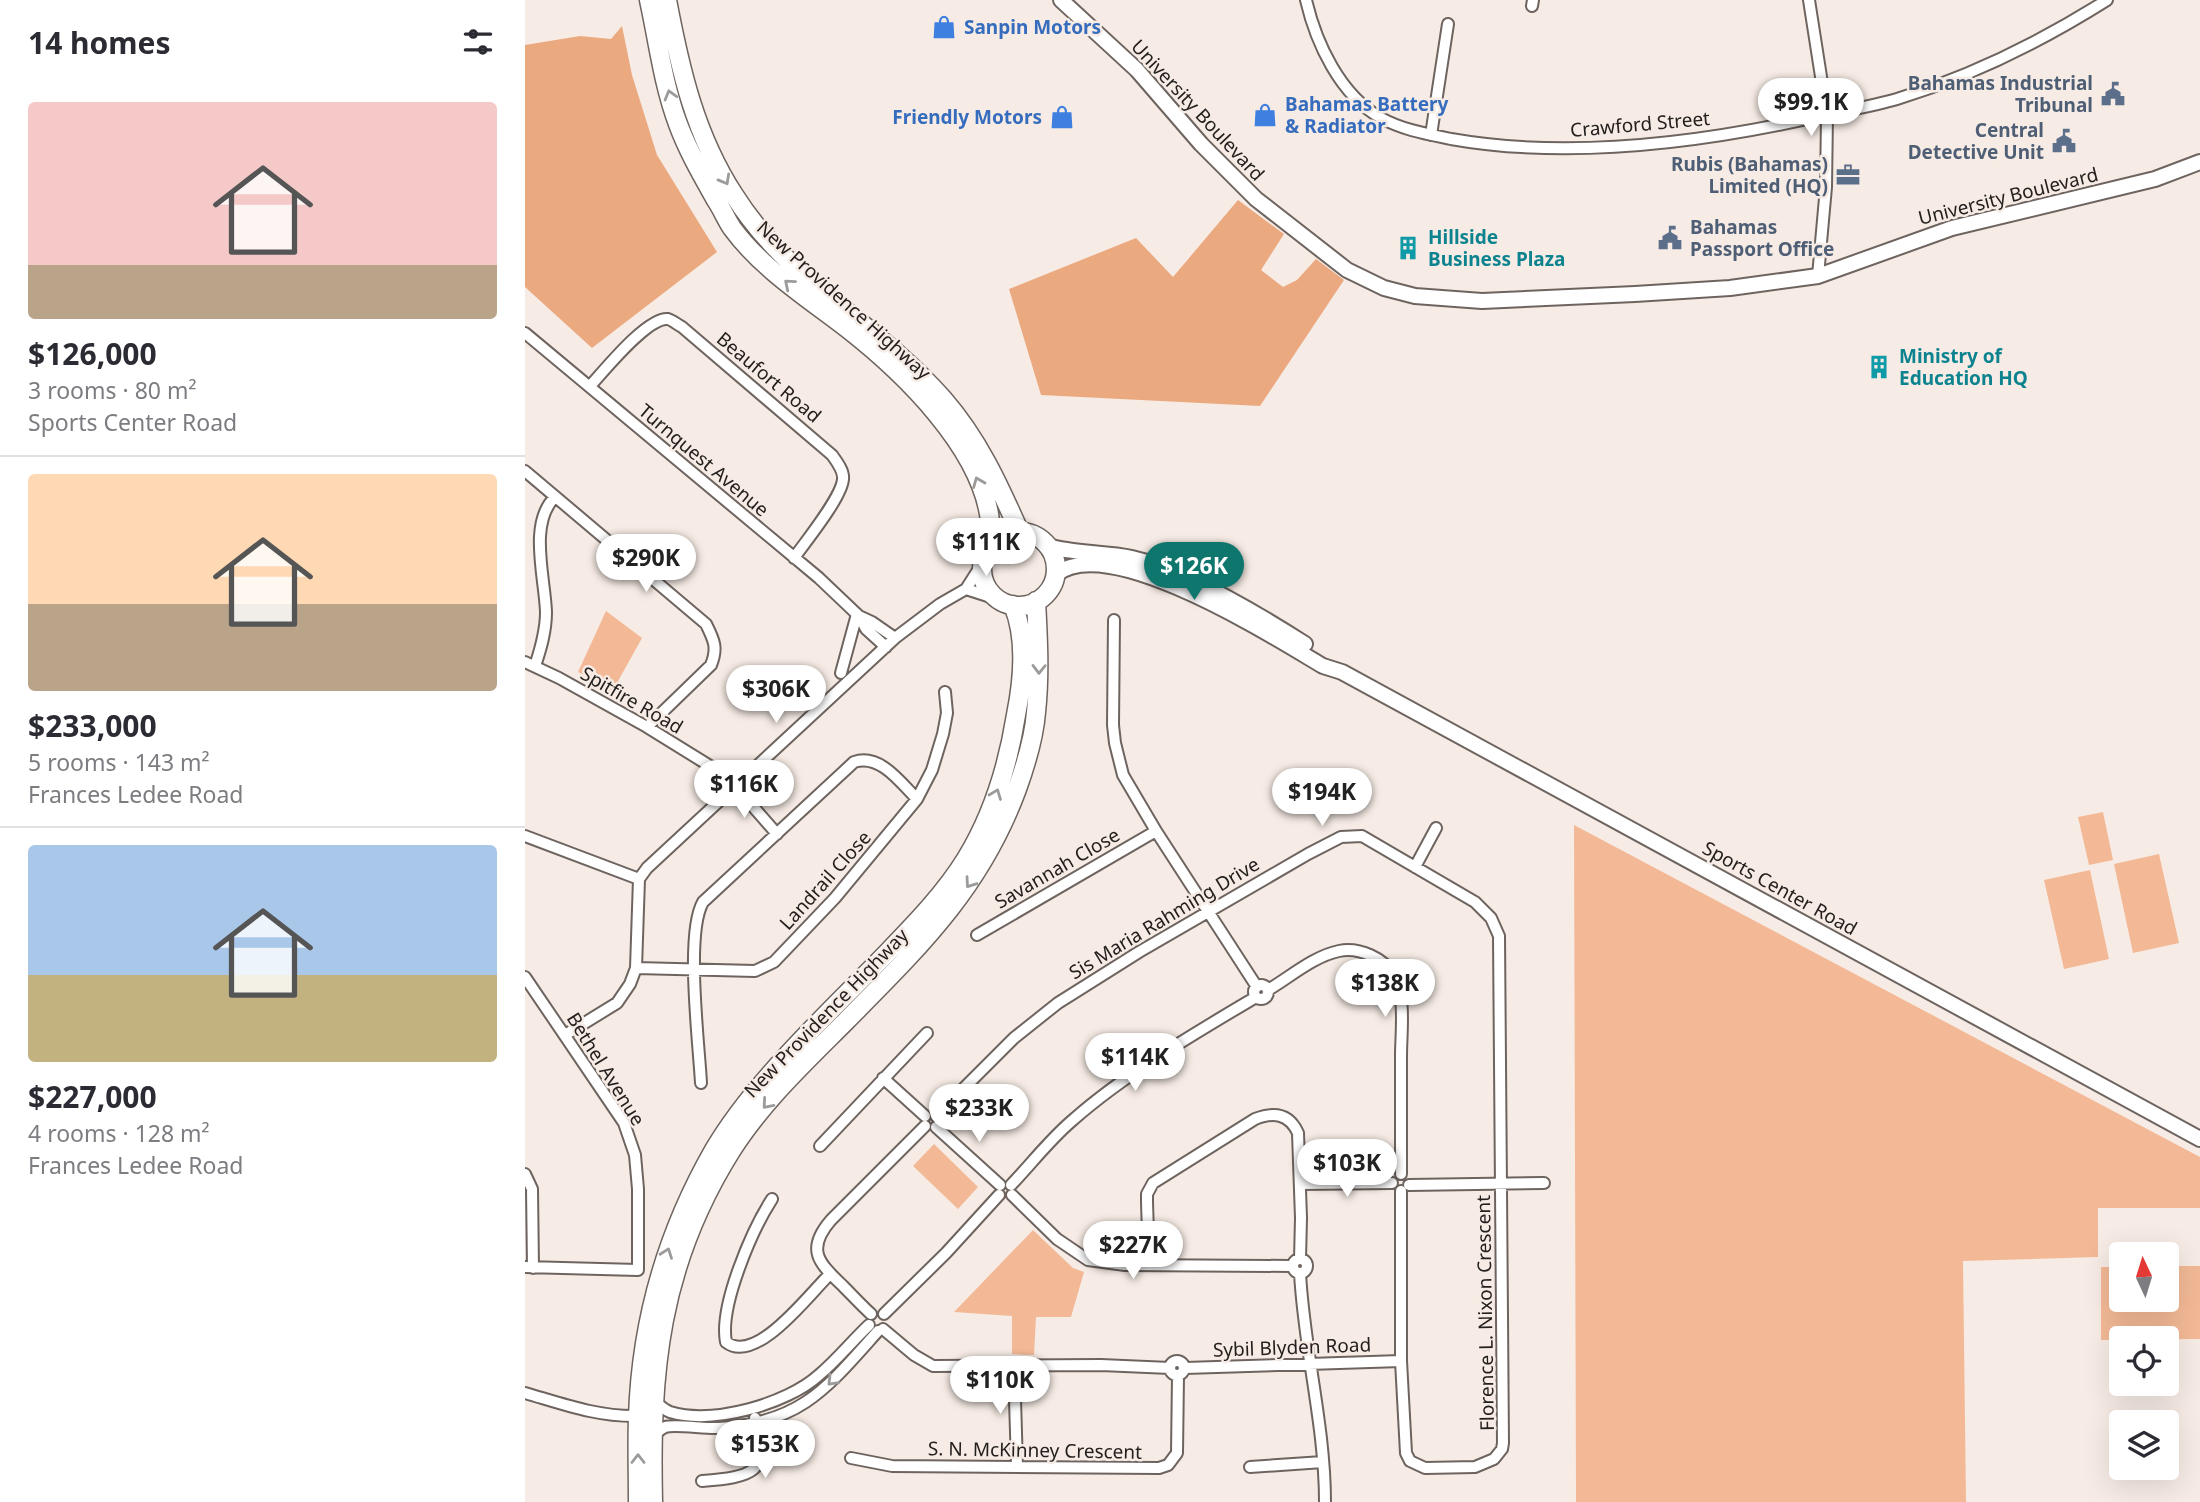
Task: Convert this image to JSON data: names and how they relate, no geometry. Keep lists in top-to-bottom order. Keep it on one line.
{"streets":{"highway":["New Providence Highway"],"main road":["University Boulevard","Sports Center Road"],"street":["Crawford Street","Beaufort Road","Turnquest Avenue","Spitfire Road","Savannah Close","Landrail Close","Sis Maria Rahming Drive","Bethel Avenue","Florence L. Nixon Crescent","Sybil Blyden Road","S. N. McKinney Crescent"]},"crossings":[["New Providence Highway","Sports Center Road"],["Beaufort Road","Turnquest Avenue"],["Sis Maria Rahming Drive","Florence L. Nixon Crescent"],["Sis Maria Rahming Drive","Sybil Blyden Road"],["Florence L. Nixon Crescent","Sybil Blyden Road"],["Sybil Blyden Road","S. N. McKinney Crescent"]],"places":{"shop":["Sanpin Motors","Bahamas Battery & Radiator","Friendly Motors"],"public building":["Bahamas Industrial Tribunal","Central Detective Unit","Bahamas Passport Office"],"office":["Rubis (Bahamas) Limited (HQ)"],"building":["Hillside Business Plaza","Ministry of Education HQ"]},"north":"top","page":{"heading":"14 homes","price":["$99.1K","$111K","$290K","$126K","$306K","$116K","$194K","$138K","$114K","$233K","$103K","$227K","$110K","$153K"],"list":[{"name":"$126,000","note":"3 rooms · 80 m² · Sports Center Road"},{"name":"$233,000","note":"5 rooms · 143 m² · Frances Ledee Road"},{"name":"$227,000","note":"4 rooms · 128 m² · Frances Ledee Road"}]}}
